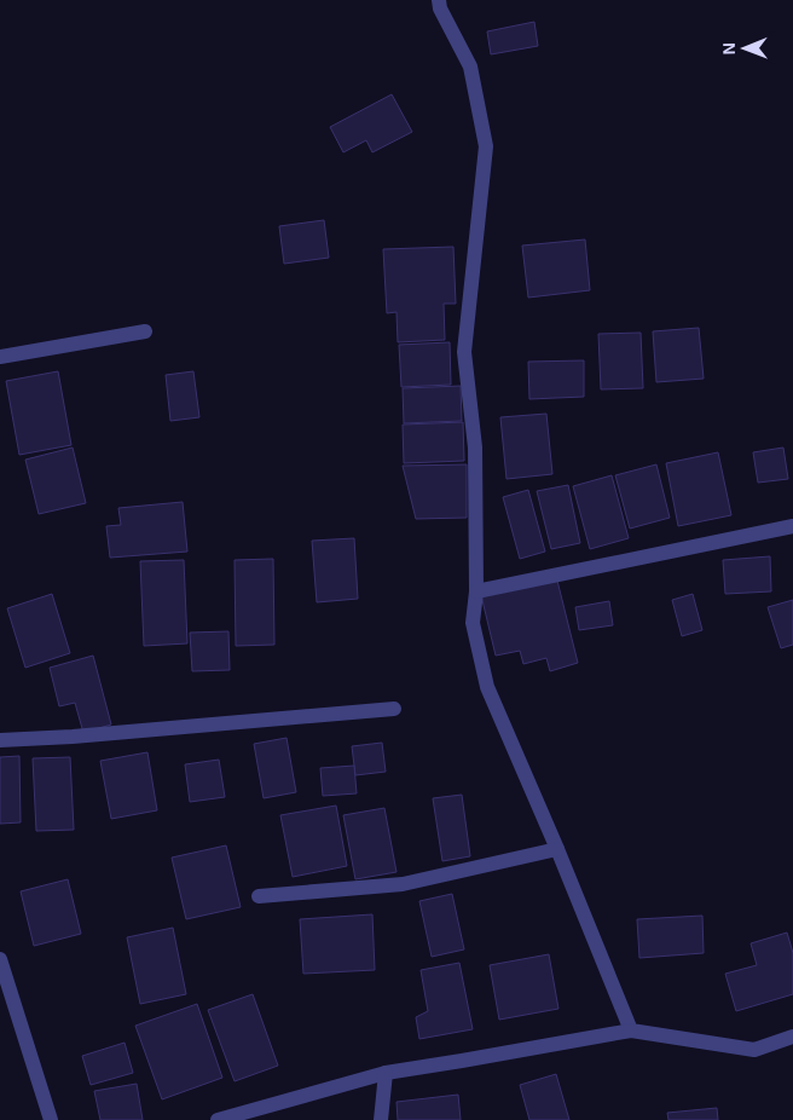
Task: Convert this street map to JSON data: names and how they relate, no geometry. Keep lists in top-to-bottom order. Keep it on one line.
{"north":"left"}
